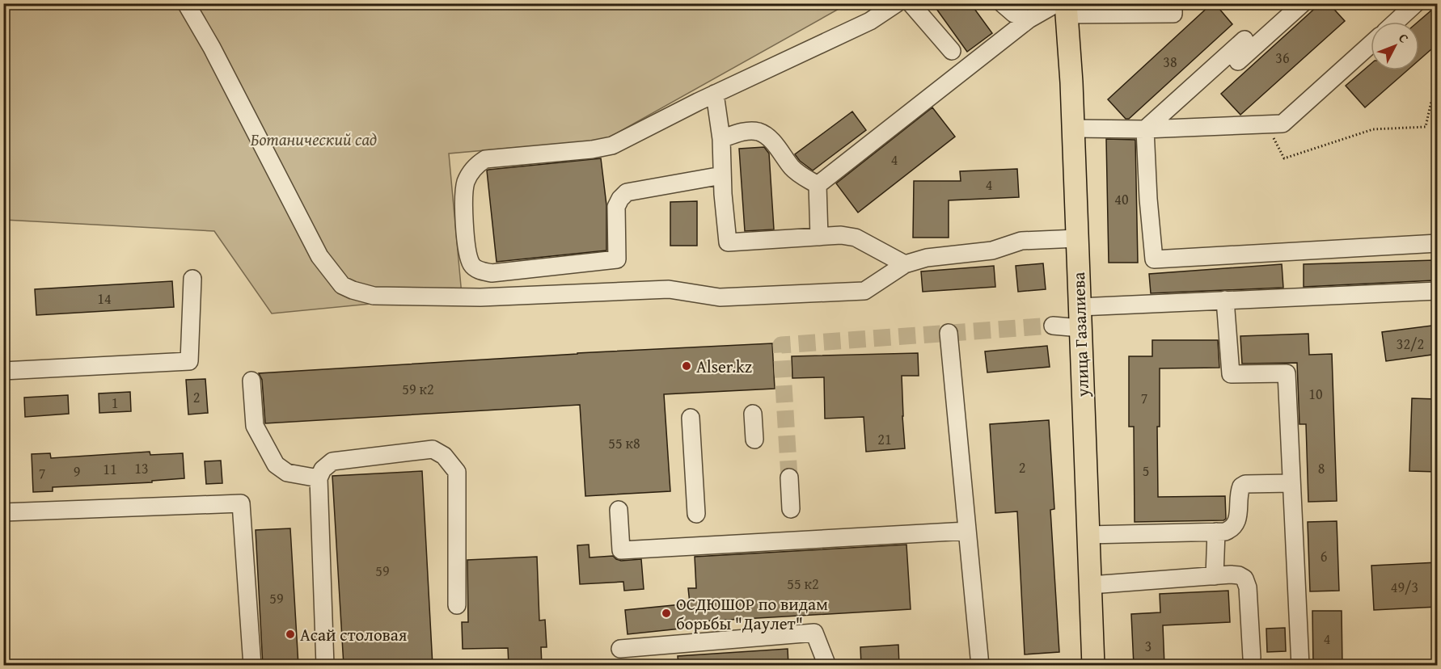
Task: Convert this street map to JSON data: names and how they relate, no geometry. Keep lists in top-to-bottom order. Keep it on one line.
{"streets":{"main road":["улица Газалиева"]},"parks":["Ботанический сад"],"places":["Alser.kz","ОСДЮШОР по видам борьбы \"Даулет\"","Асай столовая"],"house_numbers":["36","38","4","4","40","14","32/2","59 к2","10","2","7","1","21","55 к8","2","13","8","11","5","9","7","6","59","55 к2","49/3","59","4","3"],"north":"top right"}
